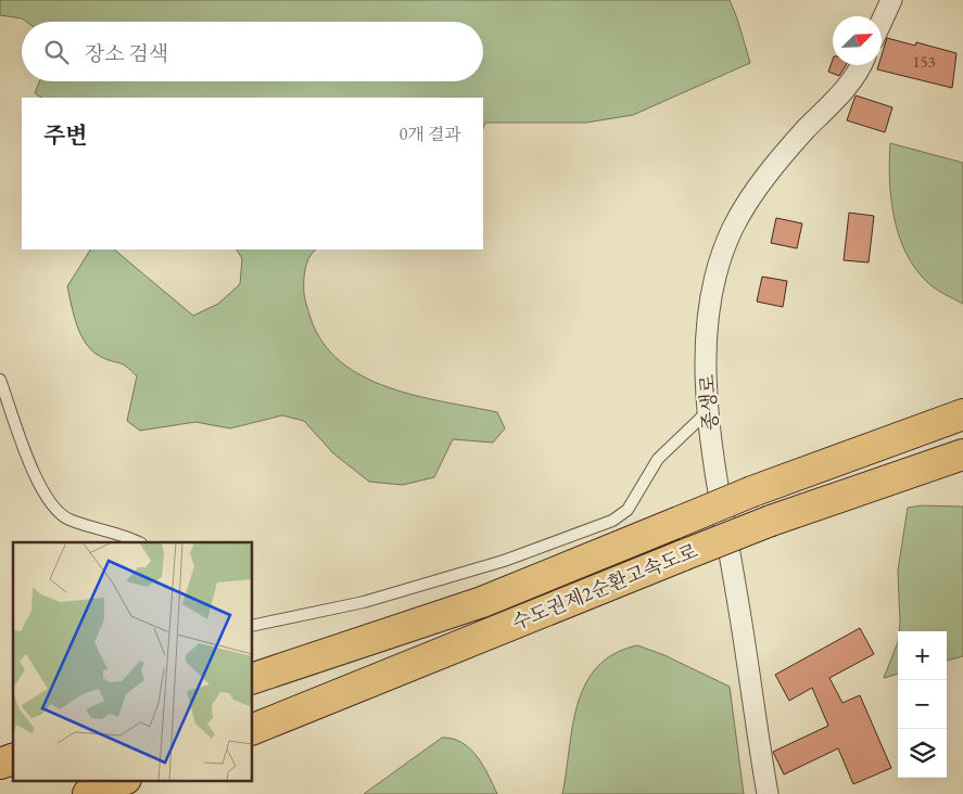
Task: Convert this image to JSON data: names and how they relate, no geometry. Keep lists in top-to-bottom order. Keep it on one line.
{"streets":{"highway":["수도권제2순환고속도로"],"street":["종생로"]},"house_numbers":["153"],"north":"top right","page":{"search":"장소 검색","heading":["주변","0개 결과"],"map_buttons":["+","−"]}}
